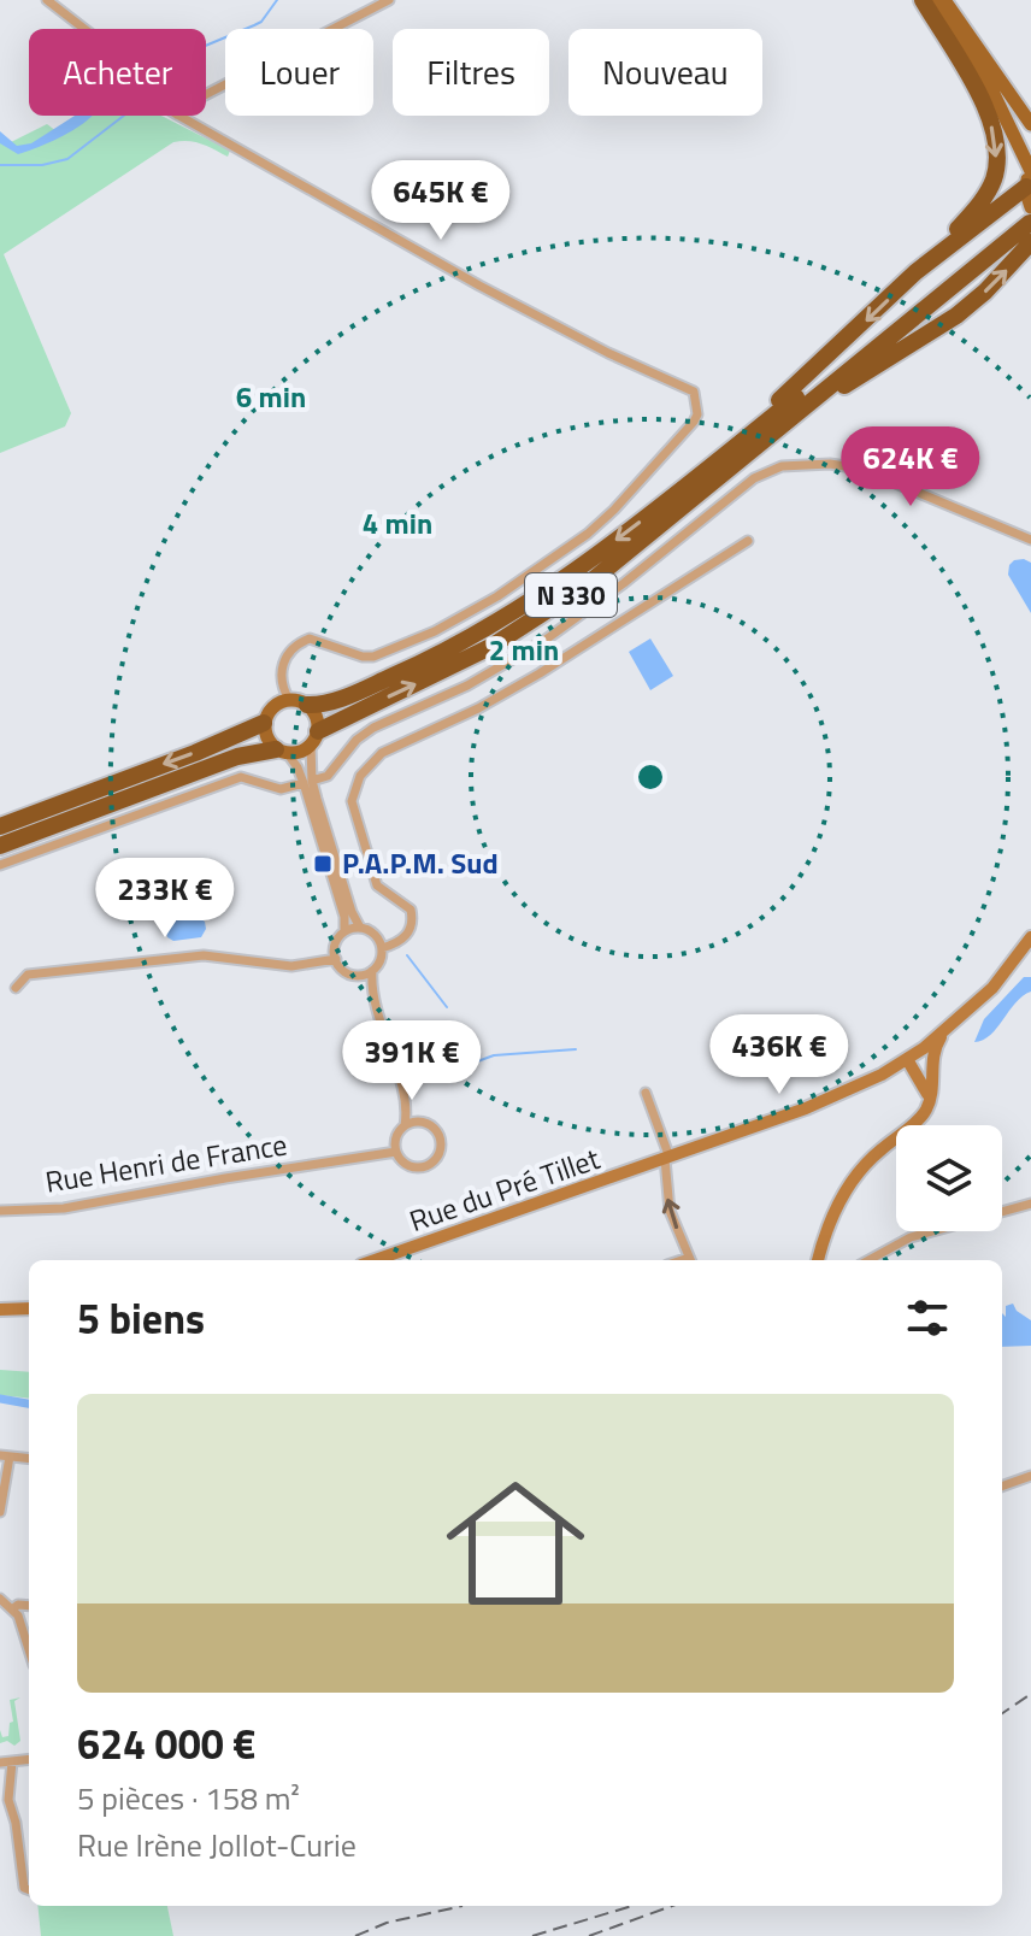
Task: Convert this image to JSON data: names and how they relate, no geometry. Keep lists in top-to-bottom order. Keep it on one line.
{"streets":{"highway":["N 330"],"street":["Rue Henri de France","Rue du Pré Tillet"]},"places":{"transit":["P.A.P.M. Sud"]},"page":{"chip":["Acheter","Louer","Filtres","Nouveau"],"price":["645K €","624K €","233K €","436K €","391K €"],"heading":"5 biens","list":[{"name":"624 000 €","note":"5 pièces · 158 m² · Rue Irène Jollot-Curie"}]},"rings":["6 min","4 min","2 min"]}
